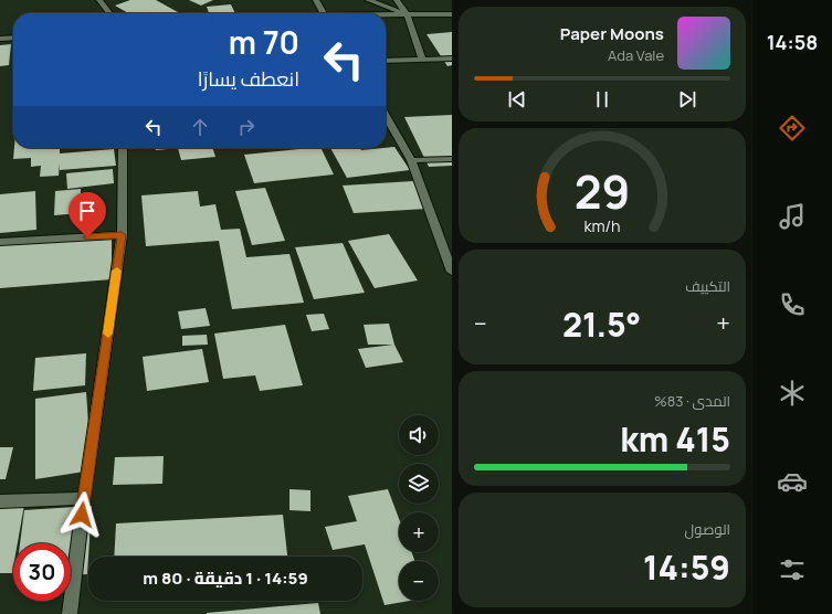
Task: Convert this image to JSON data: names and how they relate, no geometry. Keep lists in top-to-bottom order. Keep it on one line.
{"page":{"tabs":"14:58","turn":["70 m","انعطف يسارًا"],"song":["Paper Moons","Ada Vale"],"tile":["التكييف",["المدى · 83%","415 km"],["الوصول","14:59"]],"heat":["−","21.5°","+"],"map_buttons":["+","−"],"limit":"30","trip":"14:59 · 1 دقيقة · 80 m","gauge":["29","km/h"]}}
